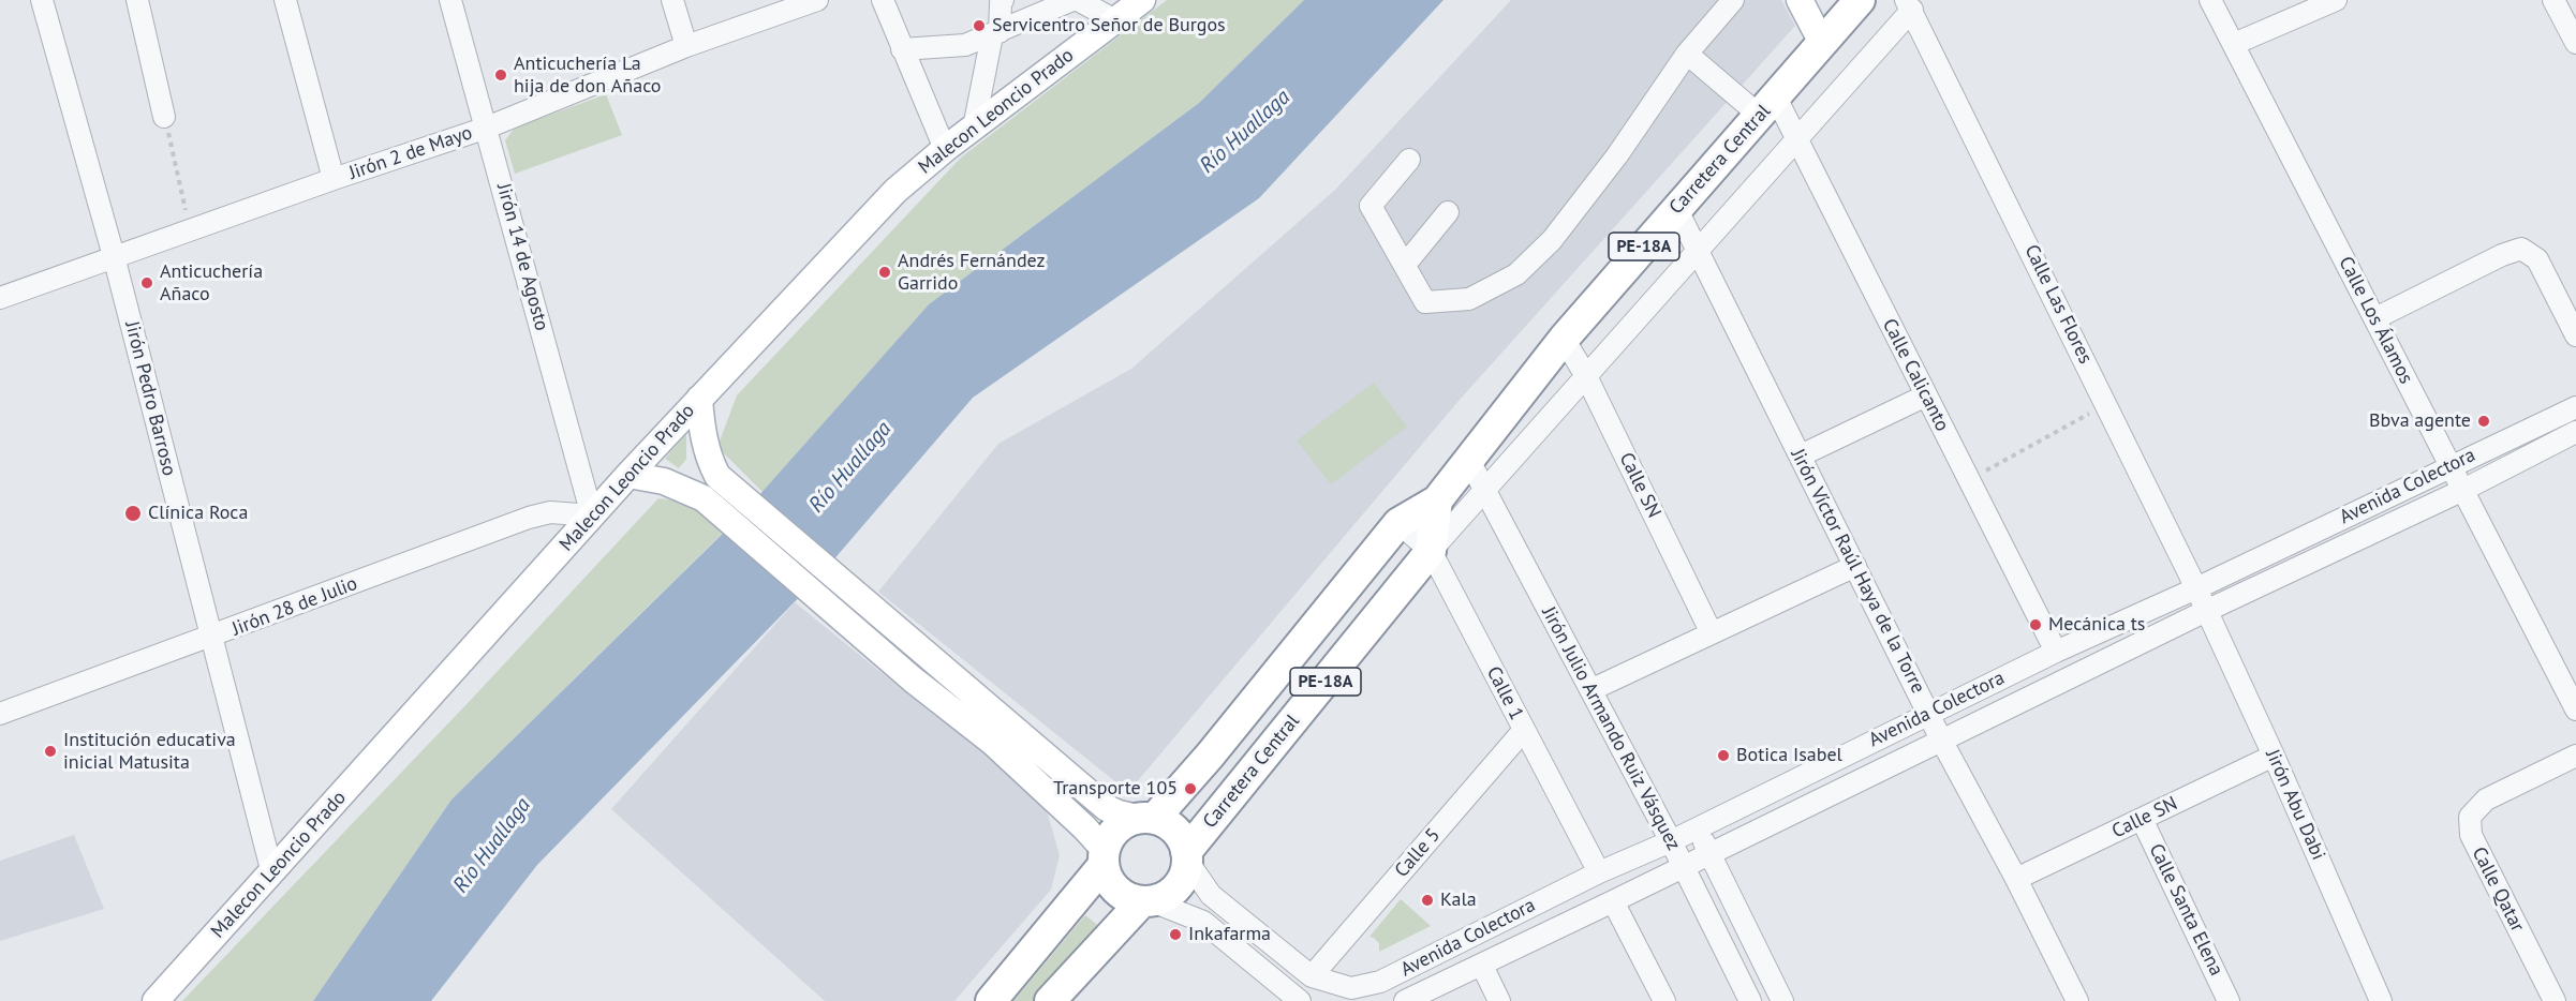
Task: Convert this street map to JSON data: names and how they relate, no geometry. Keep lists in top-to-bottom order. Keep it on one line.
{"streets":{"highway":["Carretera Central","PE-18A"],"main road":["Malecon Leoncio Prado"],"street":["Jirón 2 de Mayo","Jirón 14 de Agosto","Calle Las Flores","Calle Los Álamos","Calle Calicanto","Jirón Pedro Barroso","Calle SN","Avenida Colectora","Jirón Víctor Raúl Haya de la Torre","Jirón 28 de Julio","Calle 1","Jirón Julio Armando Ruiz Vásquez","Jirón Abu Dabi","Calle 5","Calle Qatar","Calle Santa Elena"]},"crossings":[["Malecon Leoncio Prado","Jirón 14 de Agosto"],["Malecon Leoncio Prado","Jirón Pedro Barroso"],["Malecon Leoncio Prado","Jirón 28 de Julio"],["Jirón 2 de Mayo","Jirón 14 de Agosto"],["Jirón 2 de Mayo","Jirón Pedro Barroso"],["Carretera Central","Calle Calicanto"],["Carretera Central","Calle SN"],["Carretera Central","Avenida Colectora"],["Carretera Central","Jirón Víctor Raúl Haya de la Torre"],["Carretera Central","Calle 1"],["Carretera Central","Jirón Julio Armando Ruiz Vásquez"],["Jirón 14 de Agosto","Jirón 28 de Julio"],["Calle Las Flores","Avenida Colectora"],["Calle Las Flores","Jirón Abu Dabi"],["Calle Los Álamos","Avenida Colectora"],["Calle Calicanto","Avenida Colectora"],["Jirón Pedro Barroso","Jirón 28 de Julio"],["Calle SN","Jirón Víctor Raúl Haya de la Torre"],["Calle SN","Jirón Abu Dabi"],["Calle SN","Calle Santa Elena"],["Avenida Colectora","Jirón Víctor Raúl Haya de la Torre"],["Avenida Colectora","Calle 1"],["Avenida Colectora","Jirón Julio Armando Ruiz Vásquez"],["Avenida Colectora","Jirón Abu Dabi"],["Avenida Colectora","Calle 5"],["Calle 1","Calle 5"]],"water":["Río Huallaga"],"places":["Servicentro Señor de Burgos","Anticuchería La hija de don Añaco","Andrés Fernández Garrido","Anticuchería Añaco","Bbva agente","Clínica Roca","Mecánica ts","Institución educativa inicial Matusita","Botica Isabel","Transporte 105","Kala","Inkafarma"]}
